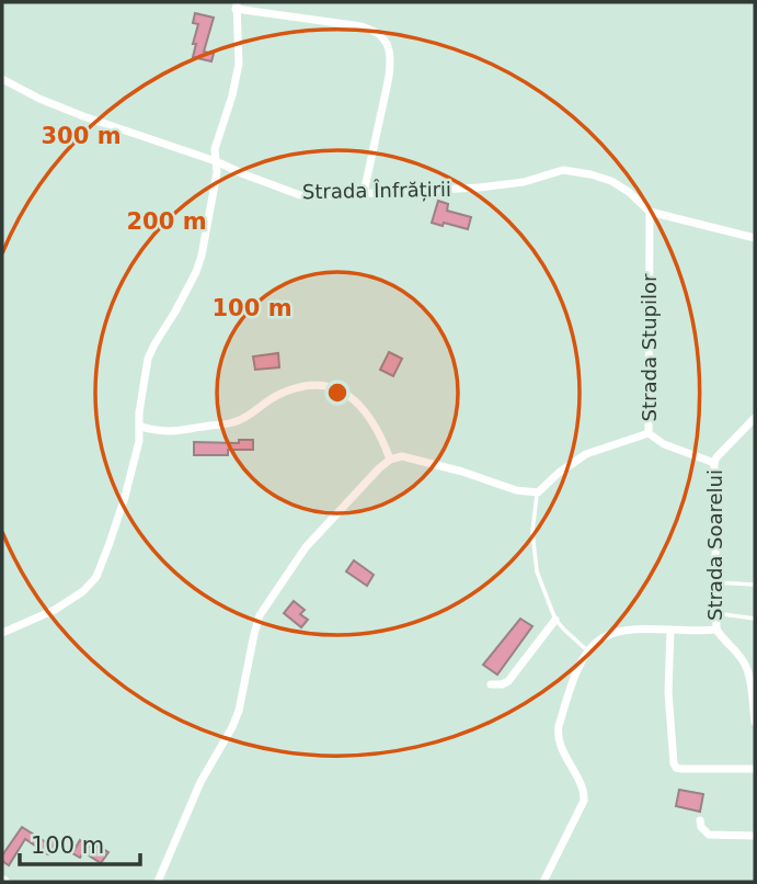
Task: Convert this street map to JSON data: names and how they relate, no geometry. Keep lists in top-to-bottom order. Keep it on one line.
{"streets":{"street":["Strada Înfrățirii","Strada Stupilor","Strada Soarelui"]},"crossings":[["Strada Înfrățirii","Strada Stupilor"]],"scale_bar":"100 m","rings":["300 m","200 m","100 m"]}
